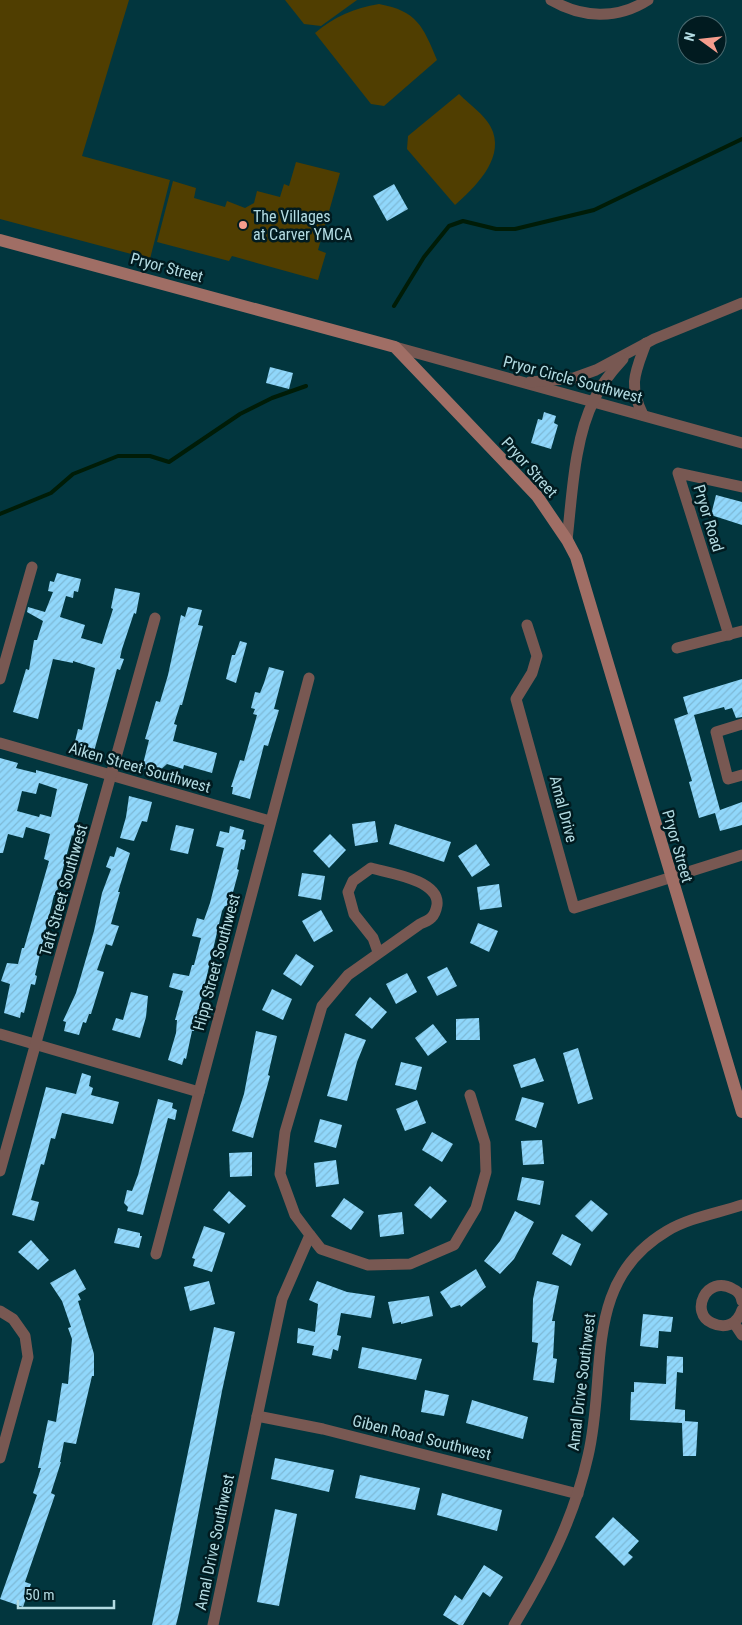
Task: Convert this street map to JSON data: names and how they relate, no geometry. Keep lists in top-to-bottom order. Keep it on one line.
{"streets":{"main road":["Pryor Street"],"street":["Pryor Circle Southwest","Pryor Road","Aiken Street Southwest","Amal Drive","Taft Street Southwest","Hipp Street Southwest","Amal Drive Southwest","Giben Road Southwest"]},"crossings":[["Pryor Street","Pryor Circle Southwest"],["Pryor Street","Amal Drive"],["Aiken Street Southwest","Taft Street Southwest"],["Aiken Street Southwest","Hipp Street Southwest"],["Amal Drive Southwest","Giben Road Southwest"]],"places":["The Villages at Carver YMCA"],"scale_bar":"50 m","north":"left"}
